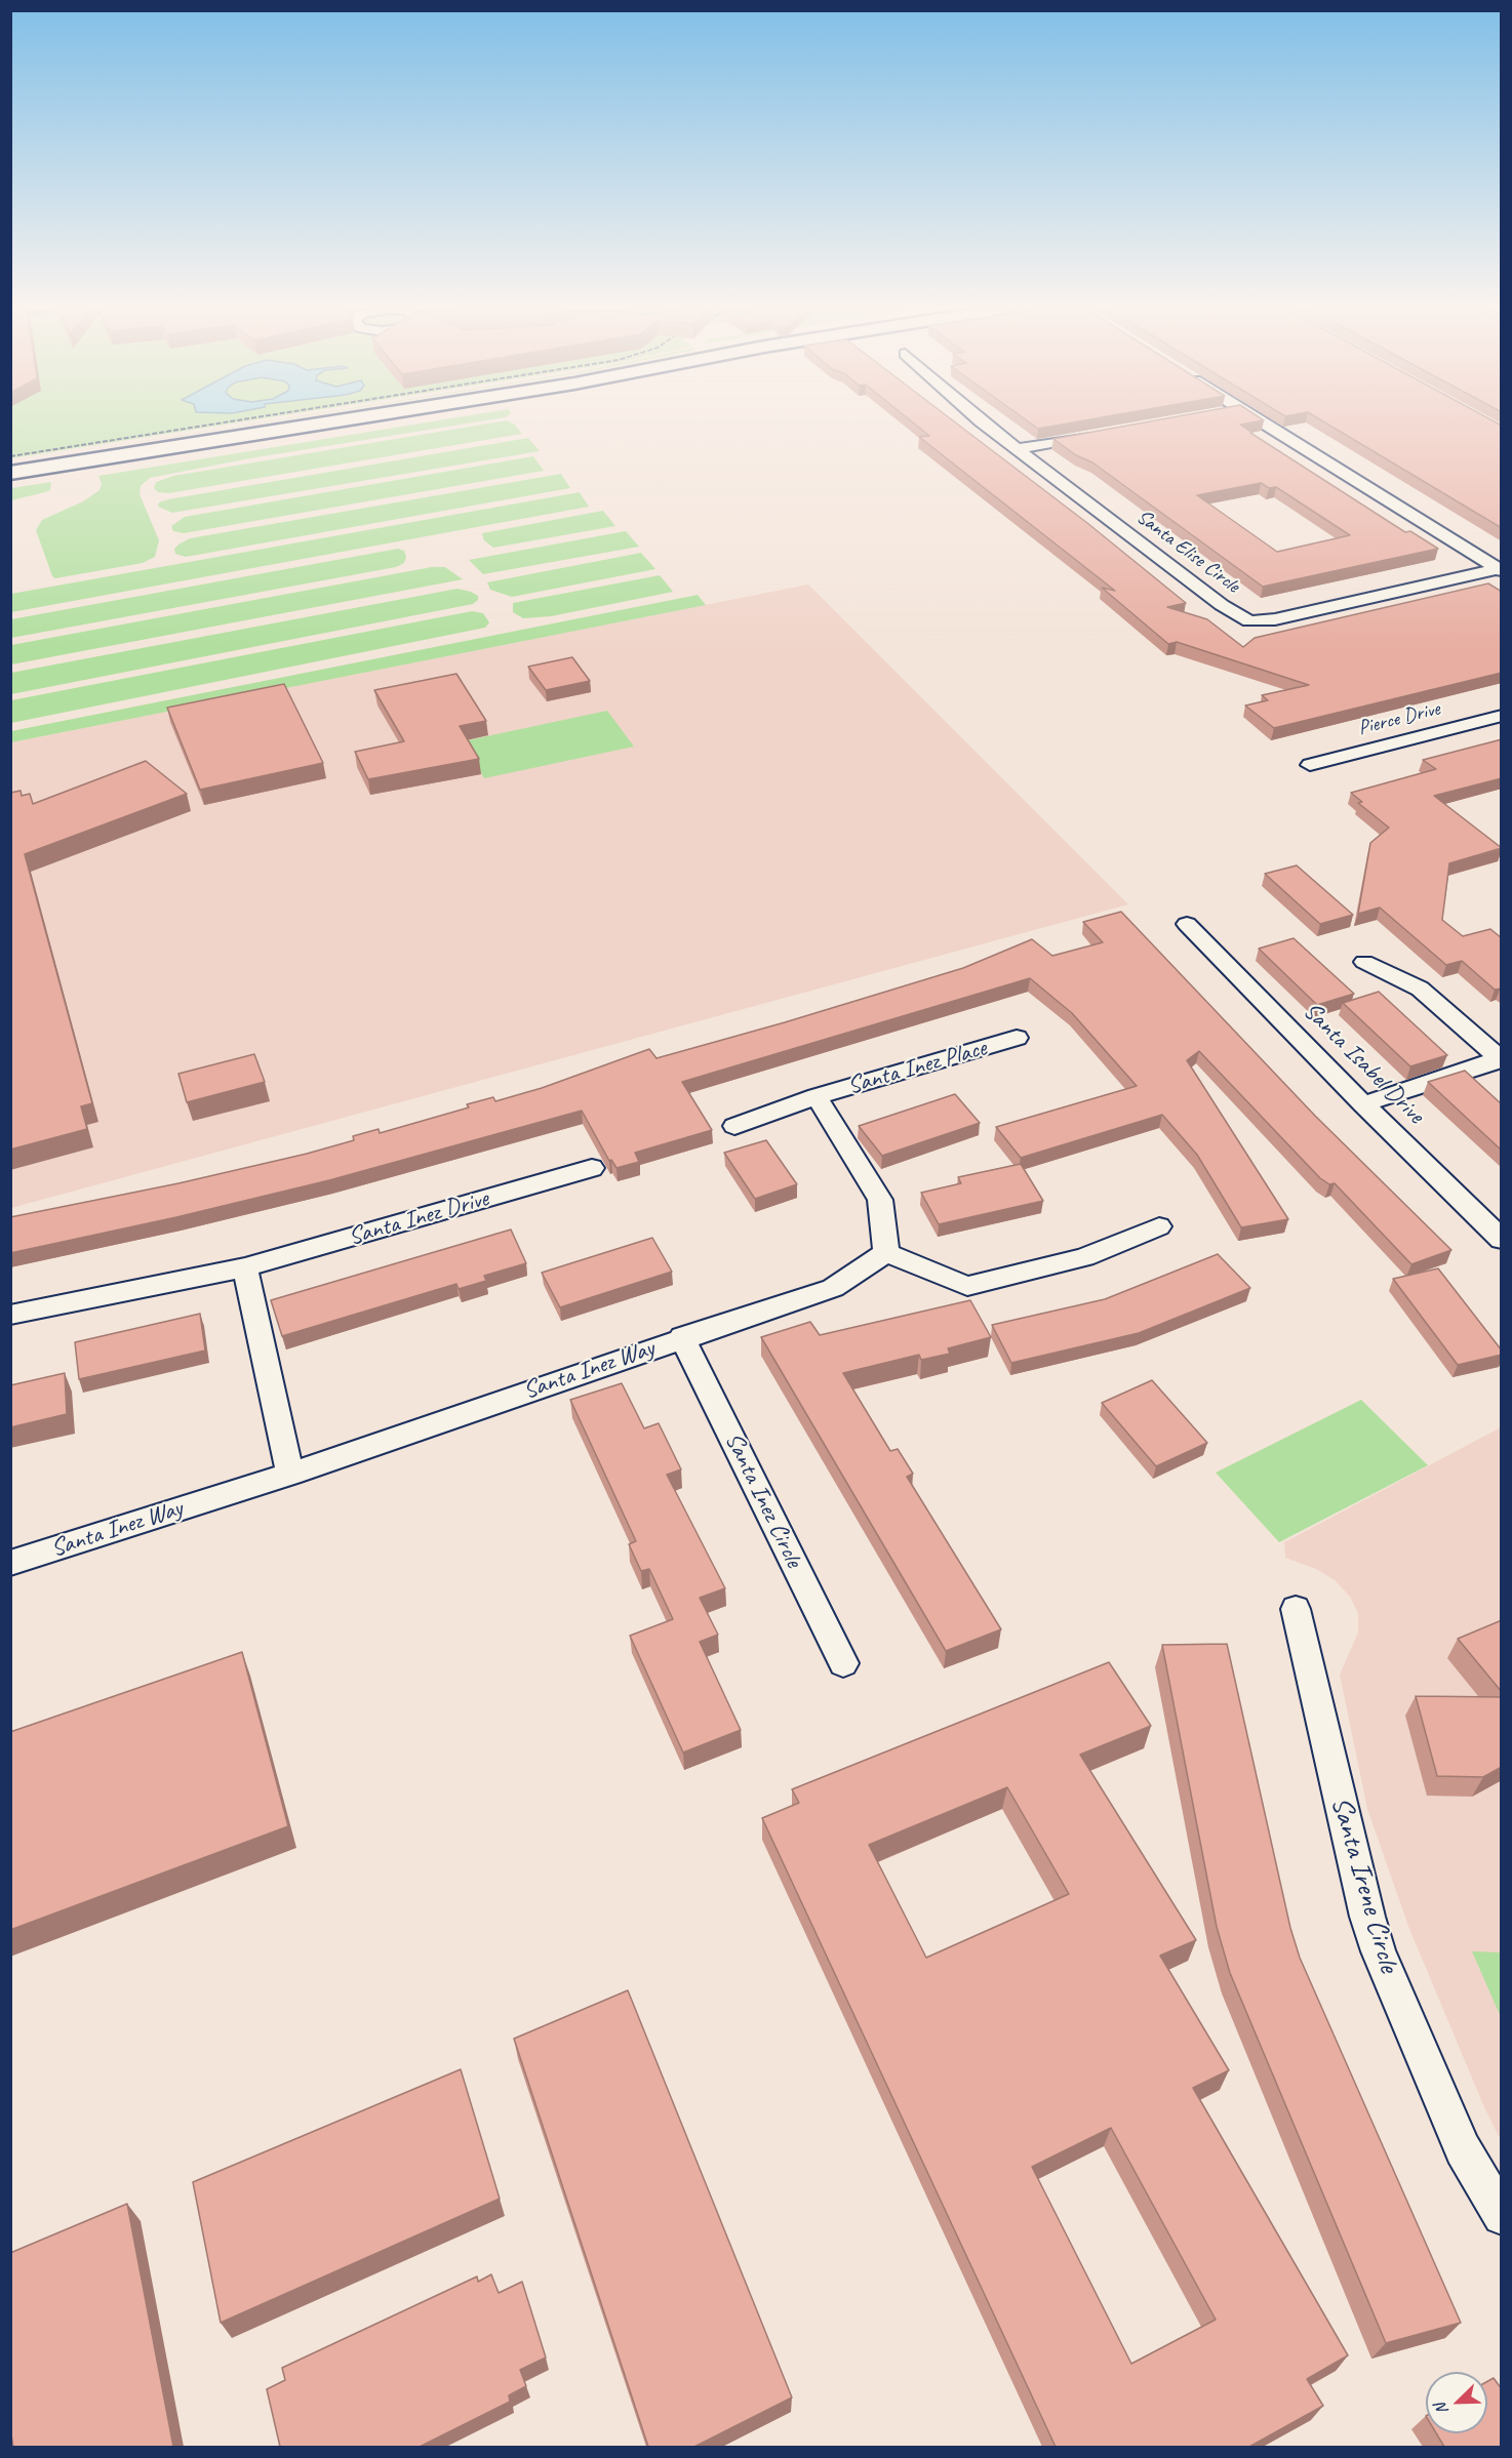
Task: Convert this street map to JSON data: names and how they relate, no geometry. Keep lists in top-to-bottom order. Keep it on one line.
{"streets":{"street":["Santa Elise Circle","Pierce Drive","Santa Isabel Drive","Santa Inez Place","Santa Inez Drive","Santa Inez Way","Santa Inez Circle","Santa Irene Circle"]},"crossings":[["Santa Inez Place","Santa Inez Way"],["Santa Inez Way","Santa Inez Circle"]],"north":"bottom left"}
